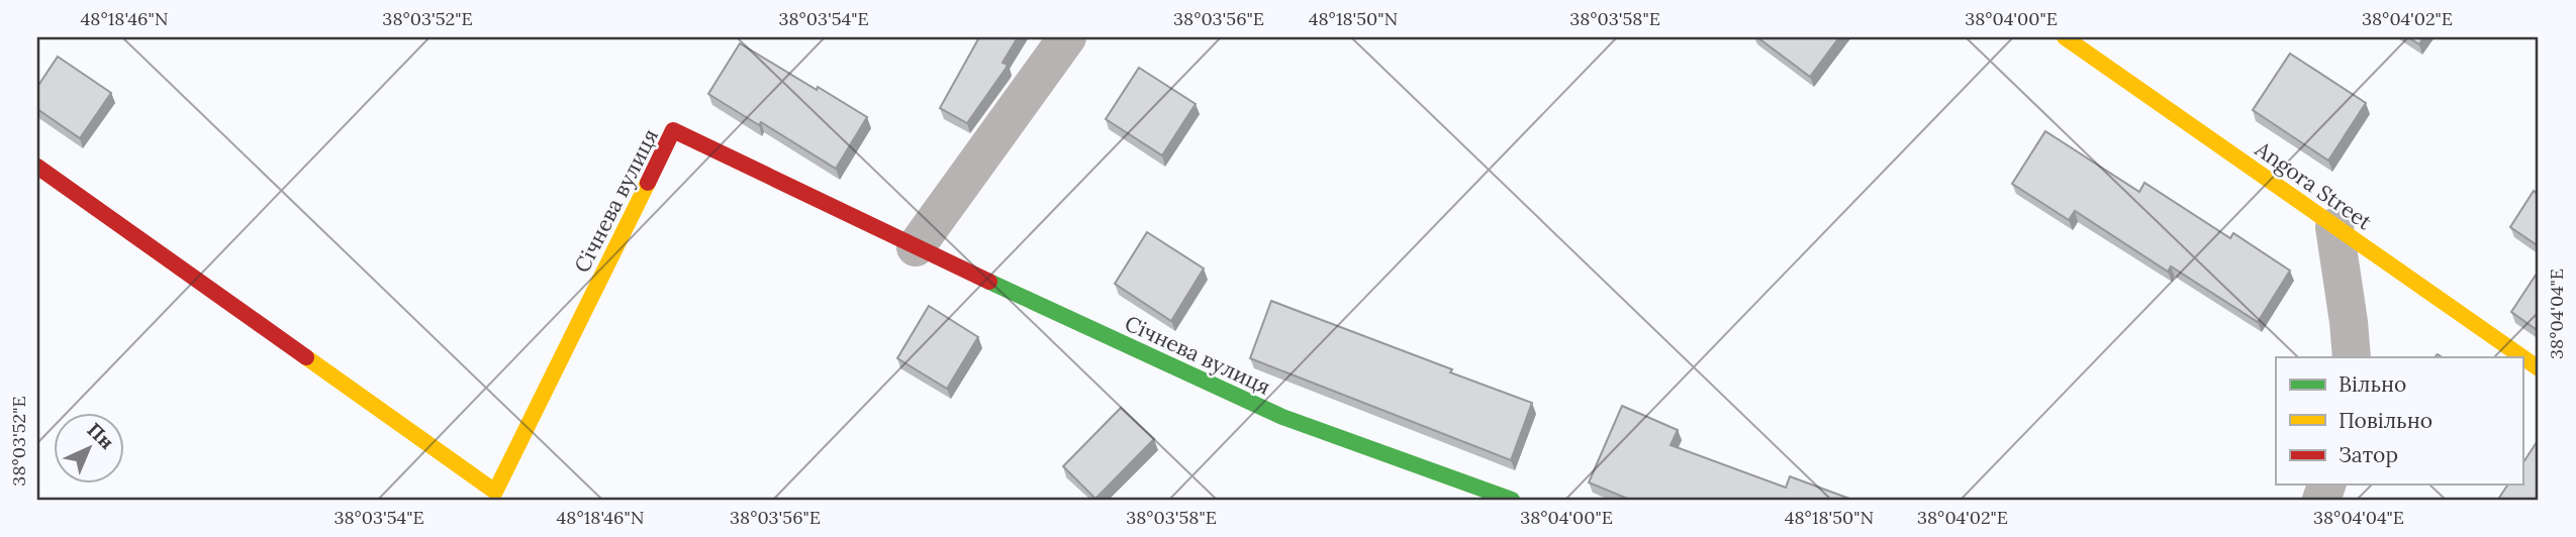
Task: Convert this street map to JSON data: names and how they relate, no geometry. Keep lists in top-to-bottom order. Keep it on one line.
{"streets":{"street":["Angora Street","Січнева вулиця"]},"legend":["Вільно","Повільно","Затор"],"north":"top right","coordinates":["48°18'46\"N","38°03'52\"E","38°03'54\"E","38°03'56\"E","48°18'50\"N","38°03'58\"E","38°04'00\"E","38°04'02\"E","38°04'04\"E"]}
